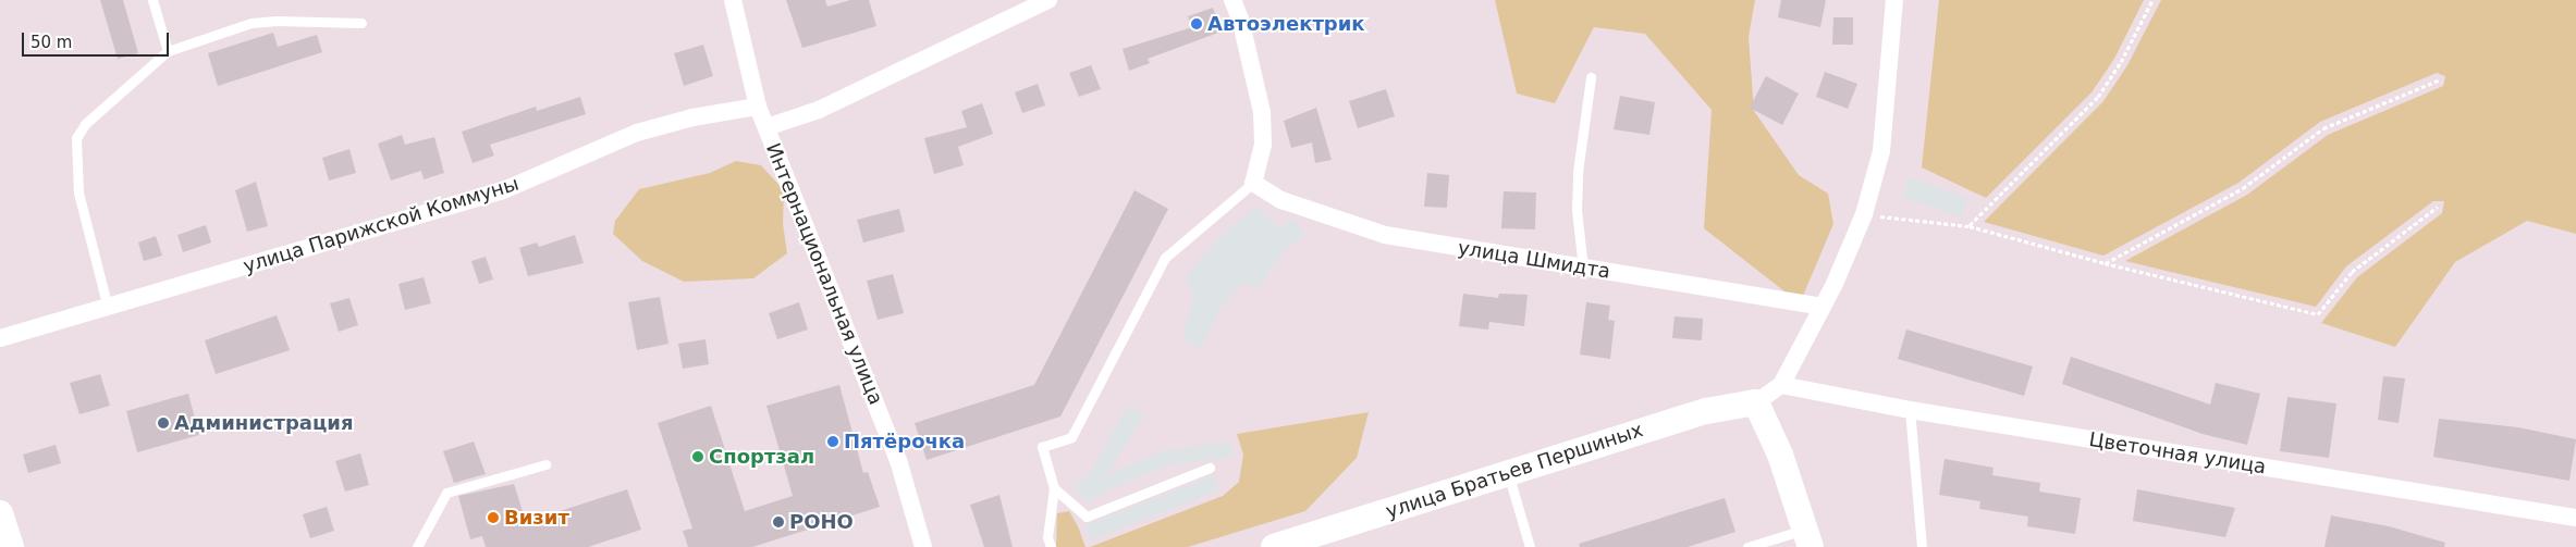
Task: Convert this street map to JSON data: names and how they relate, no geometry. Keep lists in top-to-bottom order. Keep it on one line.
{"streets":{"street":["улица Парижской Коммуны","улица Шмидта","Интернациональная улица","Цветочная улица","улица Братьев Першиных"]},"crossings":[["улица Парижской Коммуны","Интернациональная улица"]],"places":["Автоэлектрик","Администрация","Пятёрочка","Спортзал","Визит","РОНО"],"scale_bar":"50 m"}
